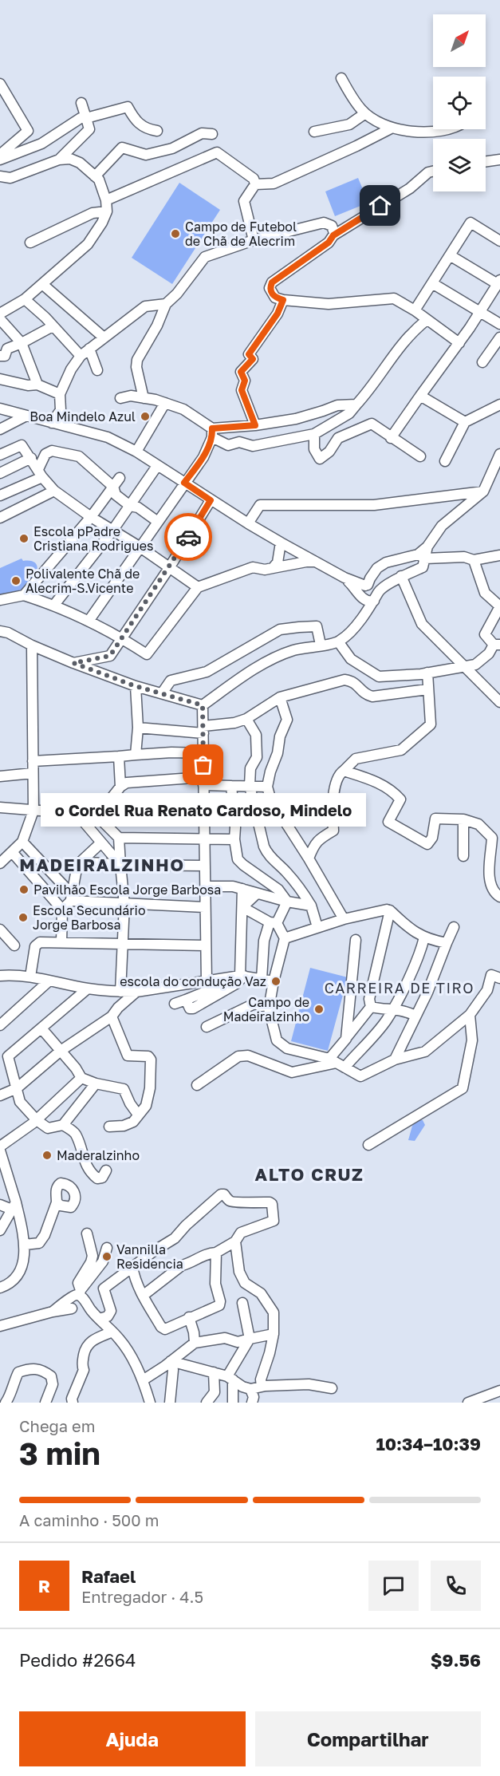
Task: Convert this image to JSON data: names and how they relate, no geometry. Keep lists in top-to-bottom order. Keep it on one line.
{"districts":["MADEIRALZINHO","CARREIRA DE TIRO","ALTO CRUZ"],"places":["Campo de Futebol de Chã de Alecrim","Boa Mindelo Azul","Escola pPadre Cristiana Rodrigues","Polivalente Chã de Alecrim-S.Vicente","o Cordel Rua Renato Cardoso, Mindelo","Pavilhão Escola Jorge Barbosa","Escola Secundário Jorge Barbosa","escola do condução Vaz","Campo de Madeiralzinho","Maderalzinho","Vannilla Residencia"],"north":"top right","page":{"bubble":"o Cordel Rua Renato Cardoso, Mindelo","heading":["3 min","Chega em","10:34–10:39"],"panel":["Rafael","Entregador · 4.5","Pedido #2664","$9.56"],"bar":"A caminho · 500 m","round":"R","buttons":["Ajuda","Compartilhar"]}}
